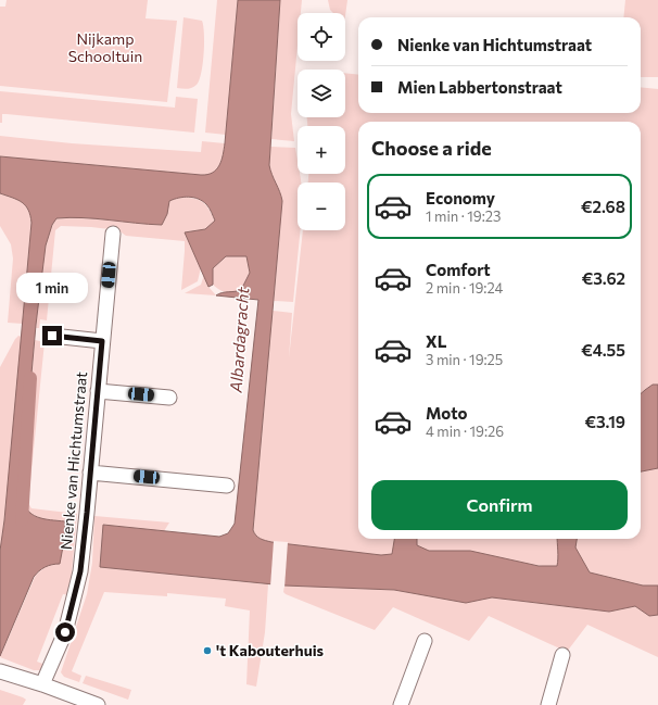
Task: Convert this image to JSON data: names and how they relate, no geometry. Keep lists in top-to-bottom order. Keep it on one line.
{"streets":{"street":["Nienke van Hichtumstraat"]},"water":["Albardagracht"],"parks":["Nijkamp Schooltuin"],"places":["'t Kabouterhuis"],"page":{"map_buttons":["+","−"],"banner":["Nienke van Hichtumstraat","Mien Labbertonstraat"],"heading":"Choose a ride","list":[{"name":"Economy","note":"1 min · 19:23","value":"€2.68"},{"name":"Comfort","note":"2 min · 19:24","value":"€3.62"},{"name":"XL","note":"3 min · 19:25","value":"€4.55"},{"name":"Moto","note":"4 min · 19:26","value":"€3.19"}],"bubble":"1 min","buttons":"Confirm"}}
